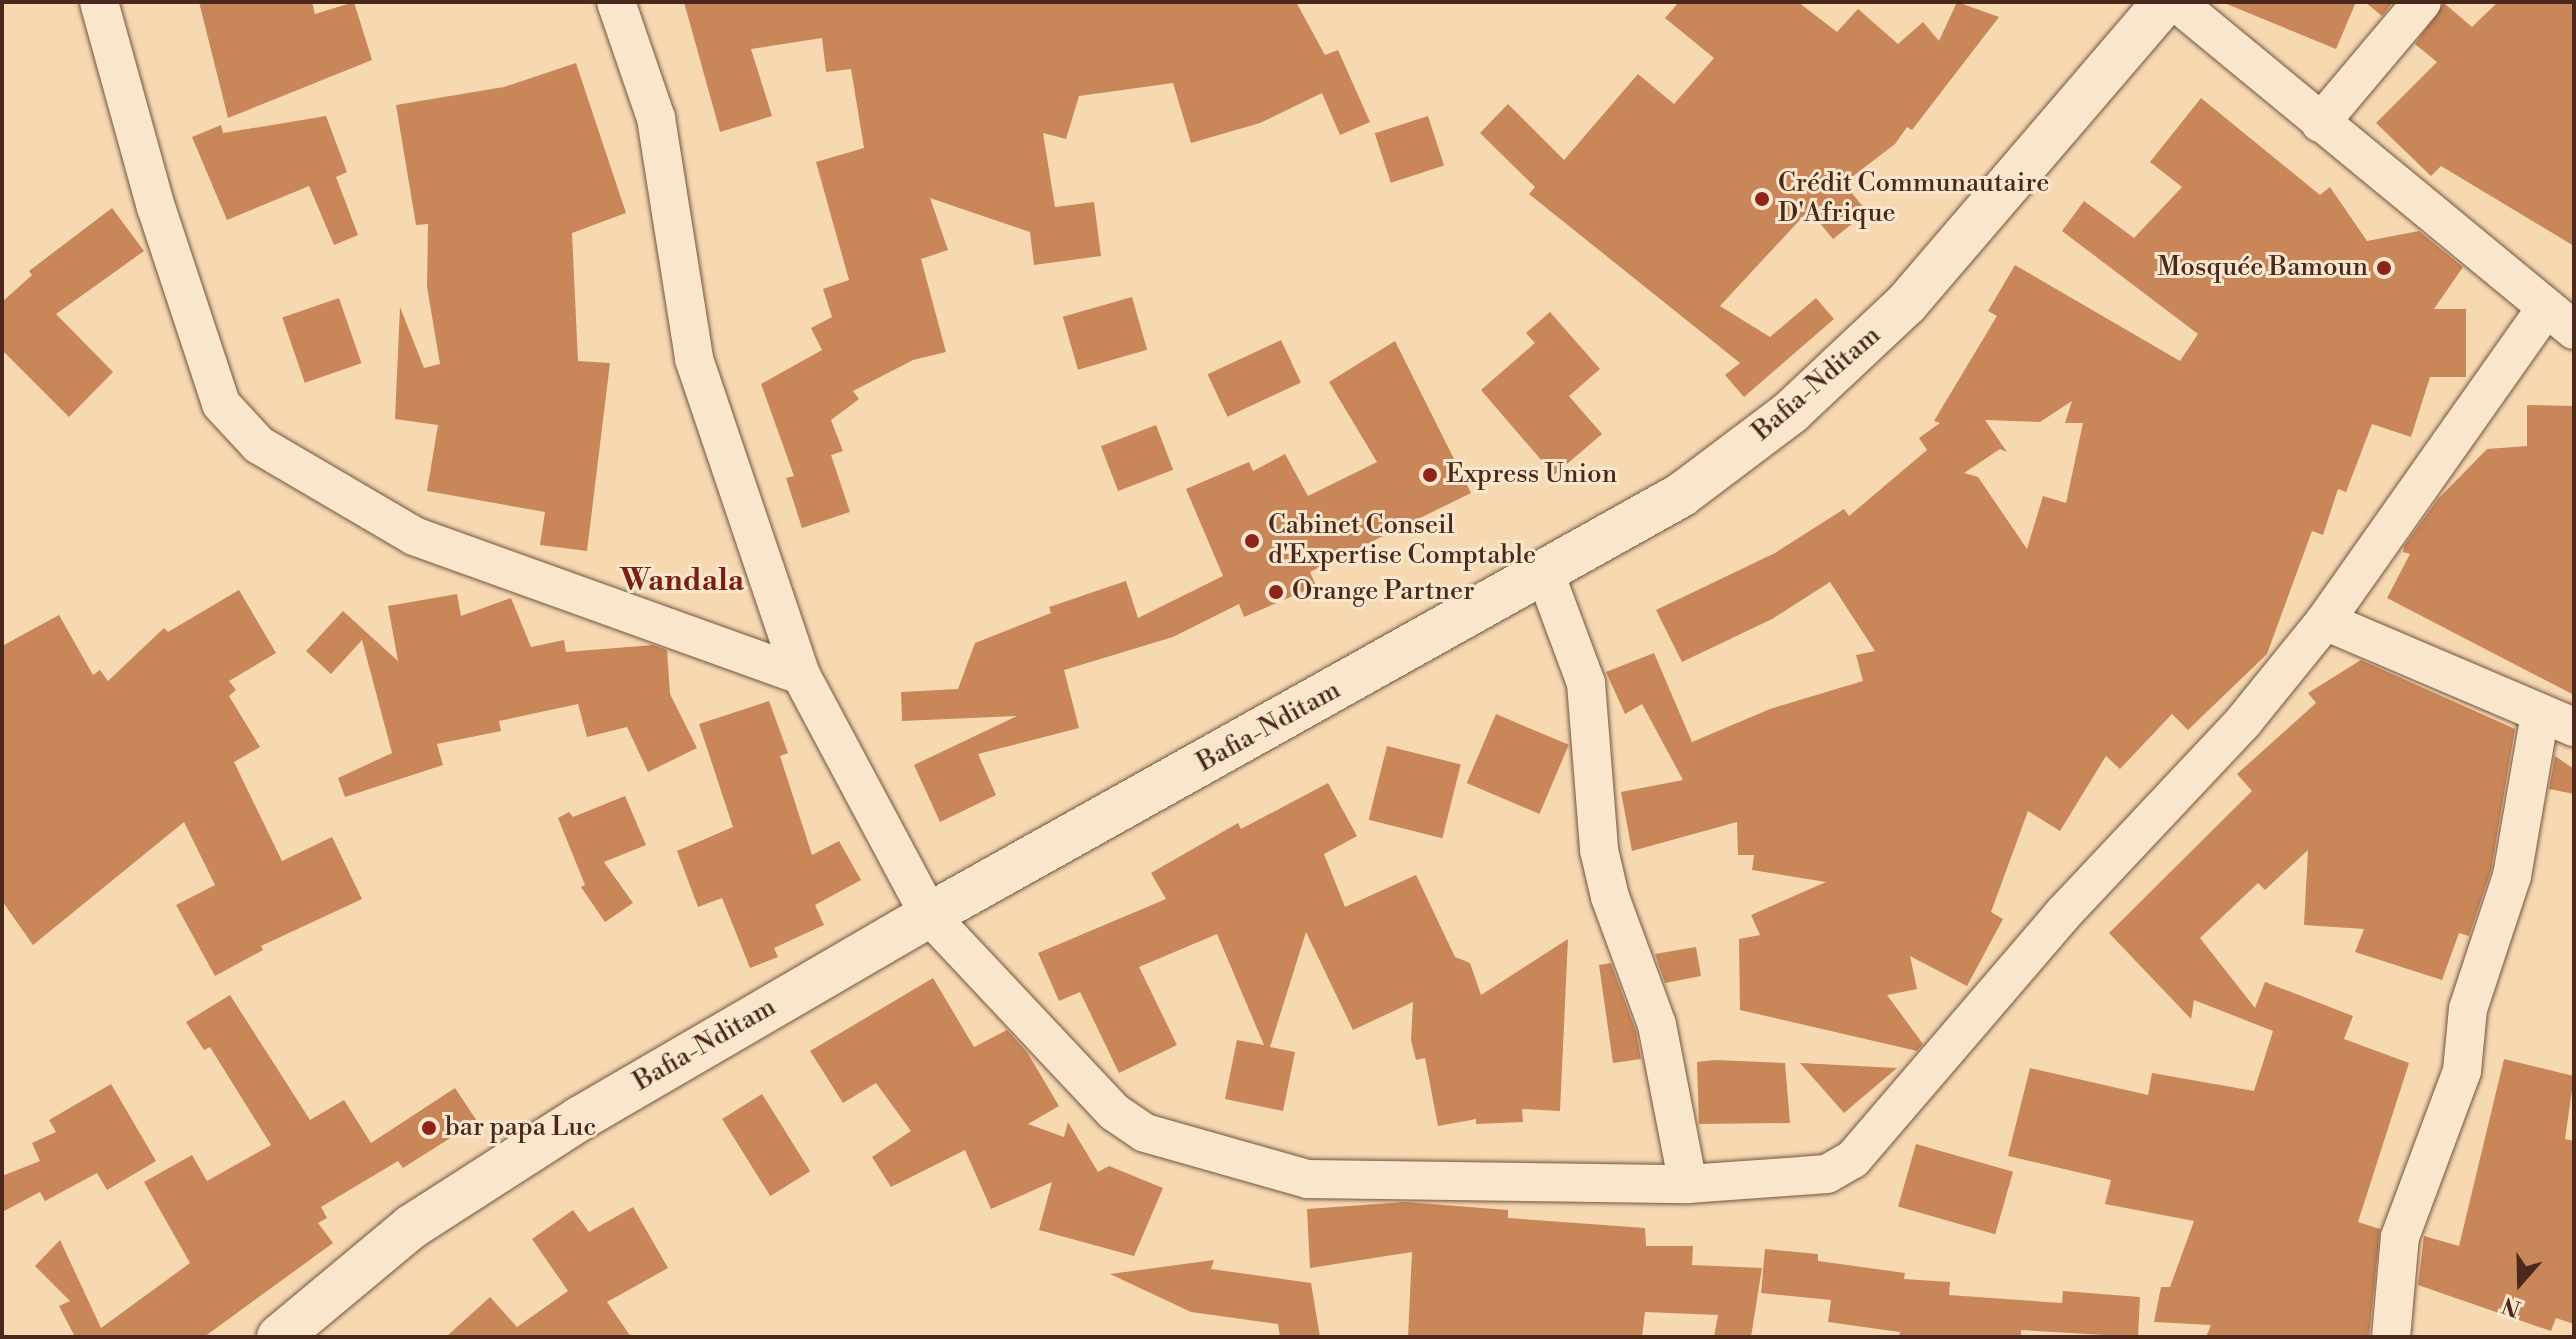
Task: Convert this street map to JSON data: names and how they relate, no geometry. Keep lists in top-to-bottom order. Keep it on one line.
{"streets":{"main road":["Bafia-Nditam"]},"districts":["Wandala"],"places":["Crédit Communautaire D'Afrique","Mosquée Bamoun","Express Union","Cabinet Conseil d'Expertise Comptable","Orange Partner","bar papa Luc"],"north":"bottom"}
